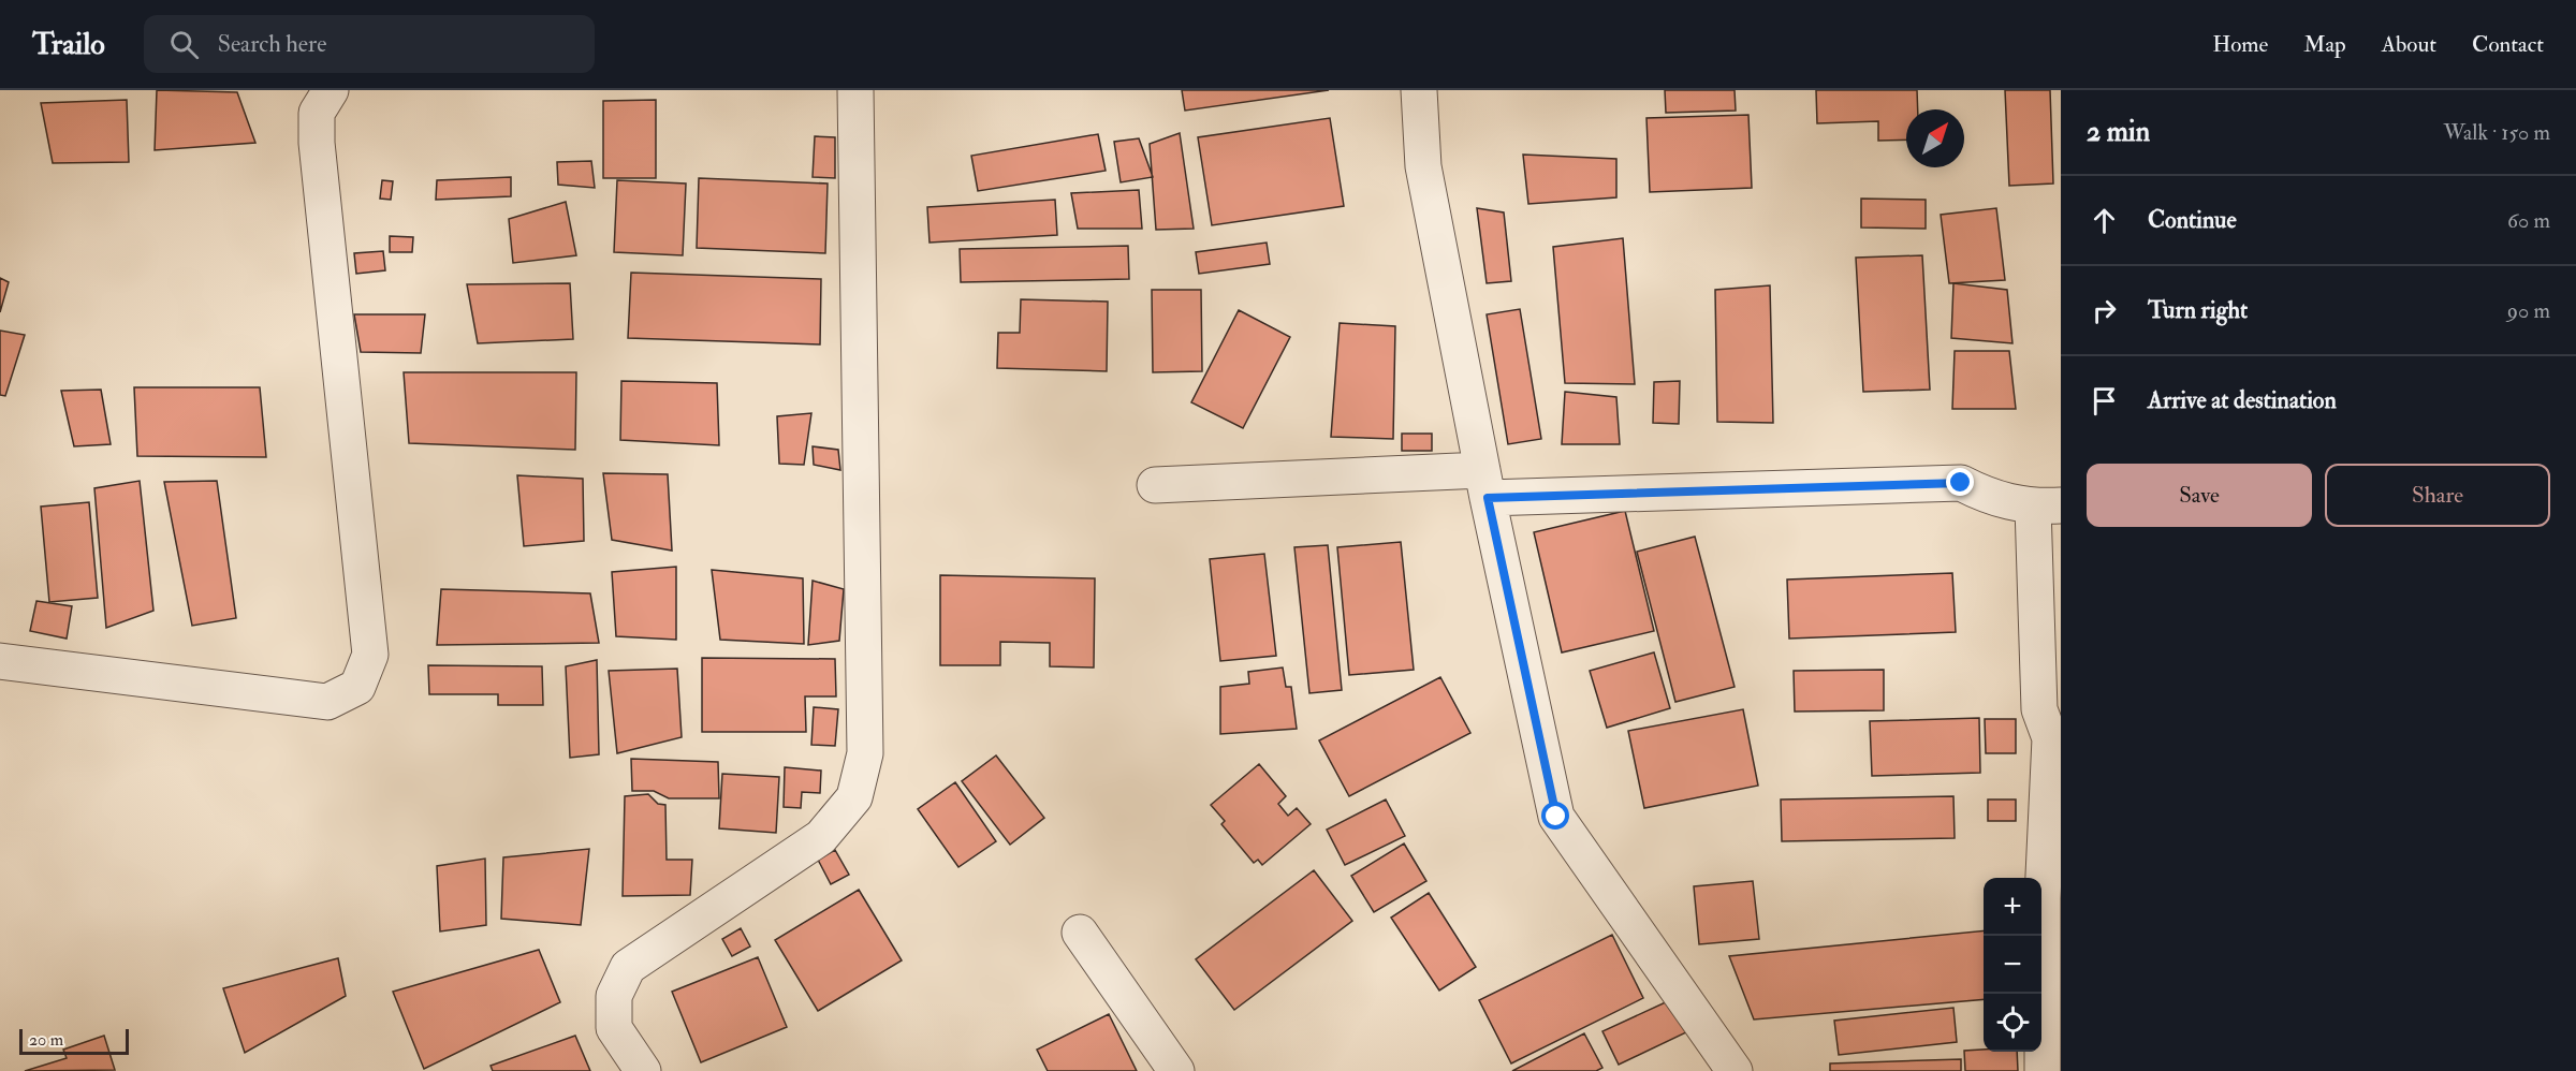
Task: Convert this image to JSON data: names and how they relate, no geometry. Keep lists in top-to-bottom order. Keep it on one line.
{"scale_bar":"20 m","north":"top right","page":{"header":"Trailo","search":"Search here","nav":["Home","Map","About","Contact"],"heading":["2 min","Walk · 150 m"],"list":[["Continue","60 m"],["Turn right","90 m"],"Arrive at destination"],"buttons":["Save","Share"],"map_buttons":["+","−"],"scale":"20 m"}}
